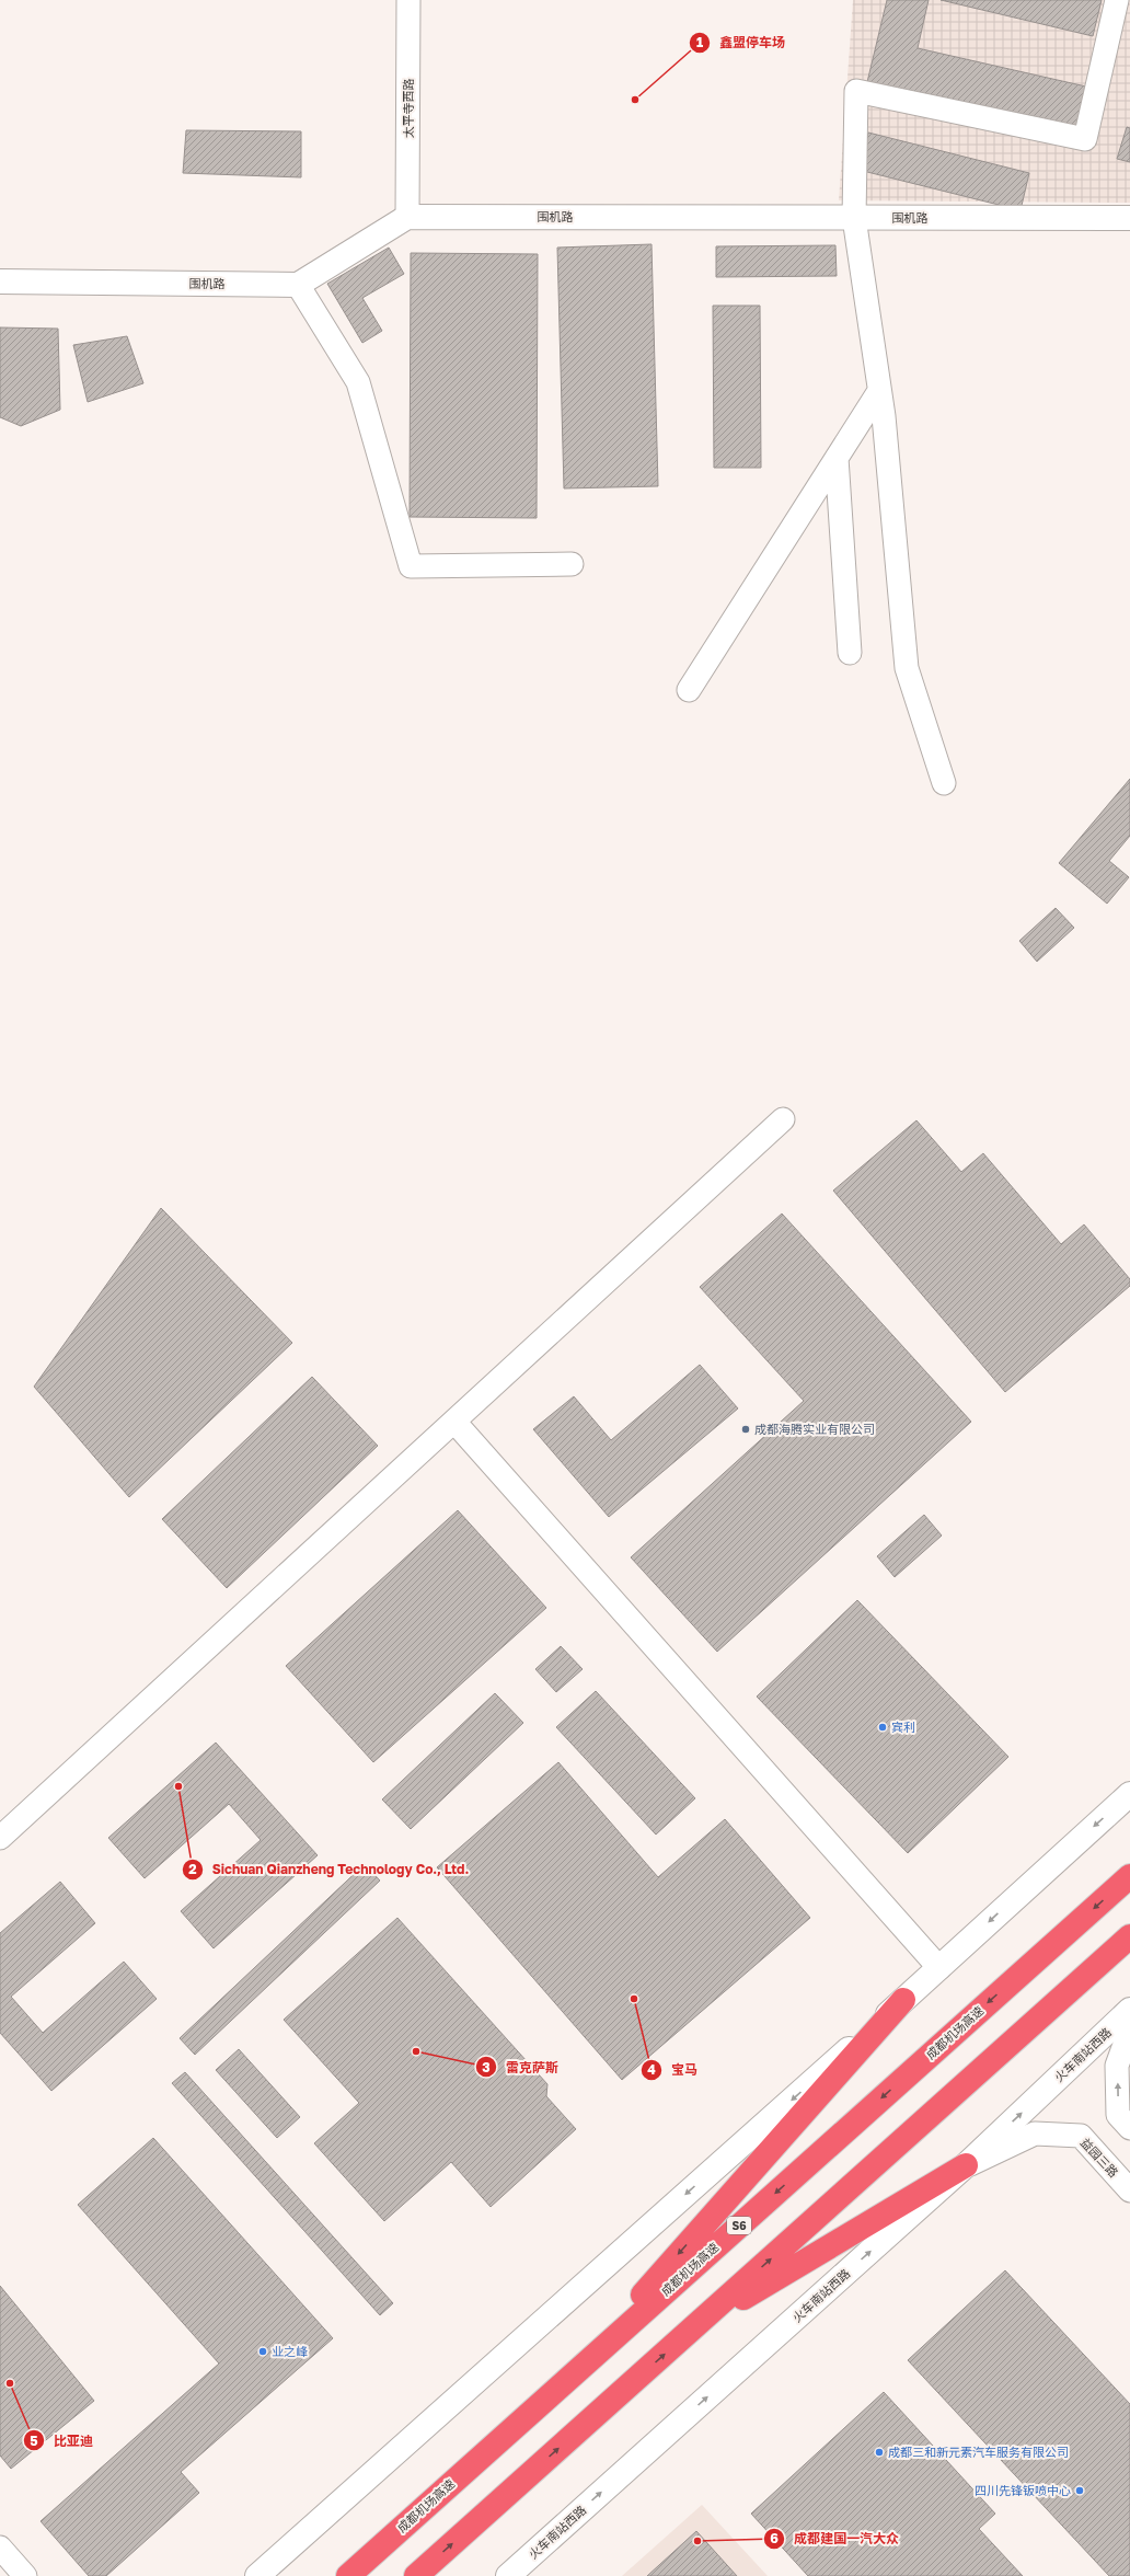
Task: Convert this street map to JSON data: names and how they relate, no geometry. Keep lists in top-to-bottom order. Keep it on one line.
{"streets":{"highway":["成都机场高速","S6"],"main road":["围机路","火车南站西路"],"street":["太平寺西路","益园三路"]},"crossings":[["太平寺西路","围机路"],["火车南站西路","益园三路"]],"places":["鑫盟停车场","成都海腾实业有限公司","宾利","Sichuan Qianzheng Technology Co., Ltd.","宝马","雷克萨斯","业之峰","比亚迪","成都三和新元素汽车服务有限公司","四川先锋钣喷中心","成都建国一汽大众"]}
